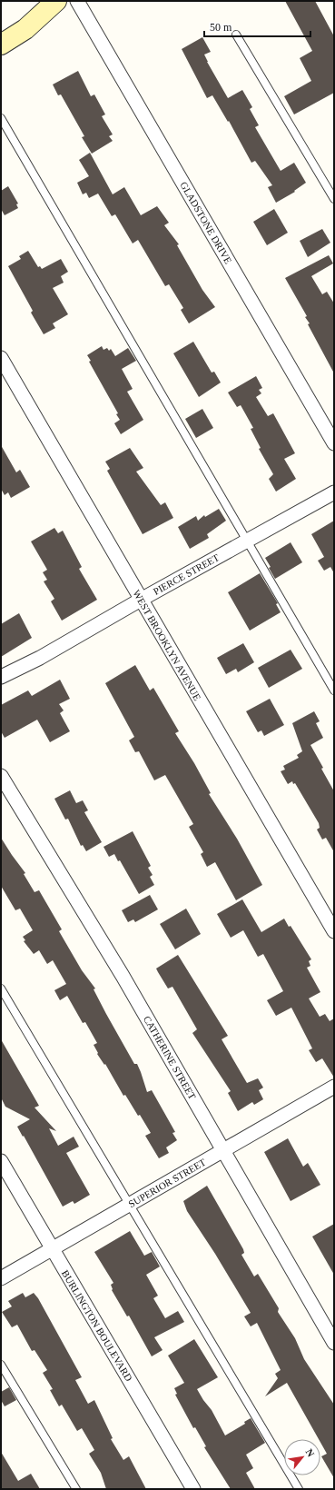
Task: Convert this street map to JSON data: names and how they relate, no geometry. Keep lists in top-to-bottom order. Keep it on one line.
{"streets":{"street":["GLADSTONE DRIVE","PIERCE STREET","WEST BROOKLYN AVENUE","CATHERINE STREET","SUPERIOR STREET","BURLINGTON BOULEVARD"]},"crossings":[["PIERCE STREET","WEST BROOKLYN AVENUE"],["CATHERINE STREET","SUPERIOR STREET"],["SUPERIOR STREET","BURLINGTON BOULEVARD"]],"scale_bar":"50 m","north":"top right"}
